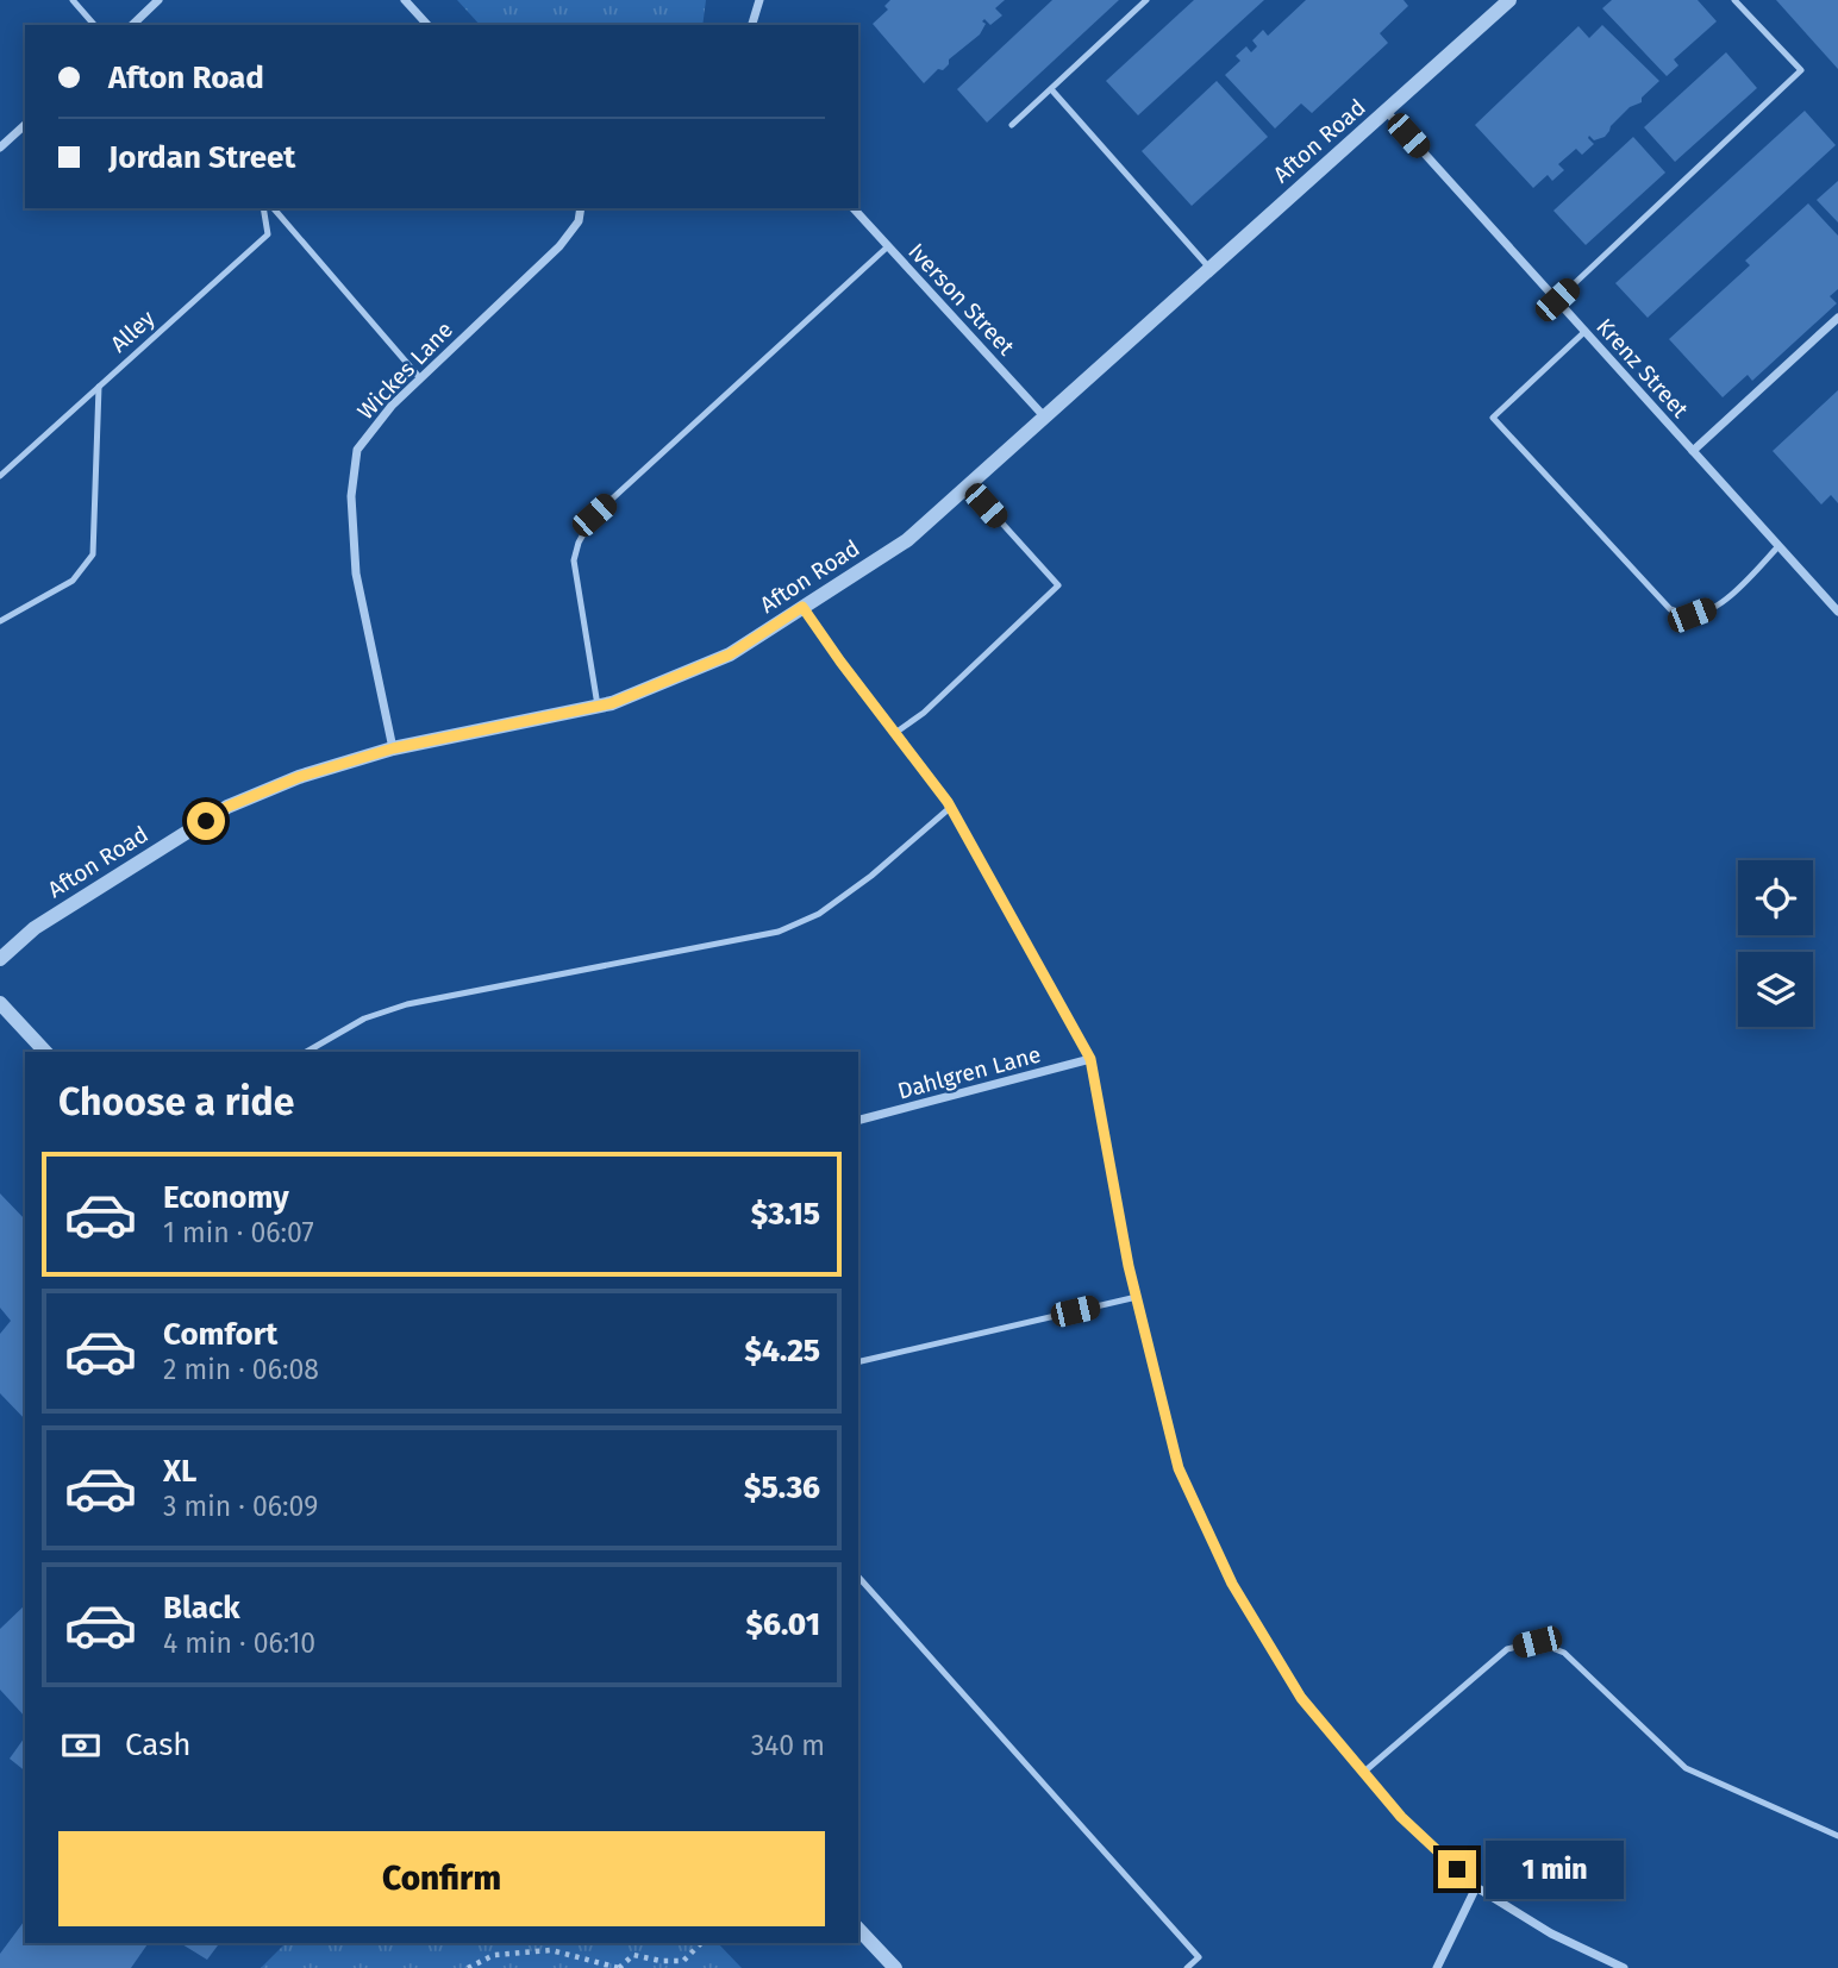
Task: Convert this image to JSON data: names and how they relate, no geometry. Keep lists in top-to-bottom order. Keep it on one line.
{"streets":{"street":["Afton Road","Iverson Street","Krenz Street","Wickes Lane","Dahlgren Lane"],"lane":["Alley"]},"crossings":[["Afton Road","Iverson Street"],["Afton Road","Krenz Street"],["Afton Road","Wickes Lane"]],"page":{"banner":["Afton Road","Jordan Street"],"heading":"Choose a ride","list":[{"name":"Economy","note":"1 min · 06:07","value":"$3.15"},{"name":"Comfort","note":"2 min · 06:08","value":"$4.25"},{"name":"XL","note":"3 min · 06:09","value":"$5.36"},{"name":"Black","note":"4 min · 06:10","value":"$6.01"}],"pay":["Cash","340 m"],"buttons":"Confirm","bubble":"1 min"}}
